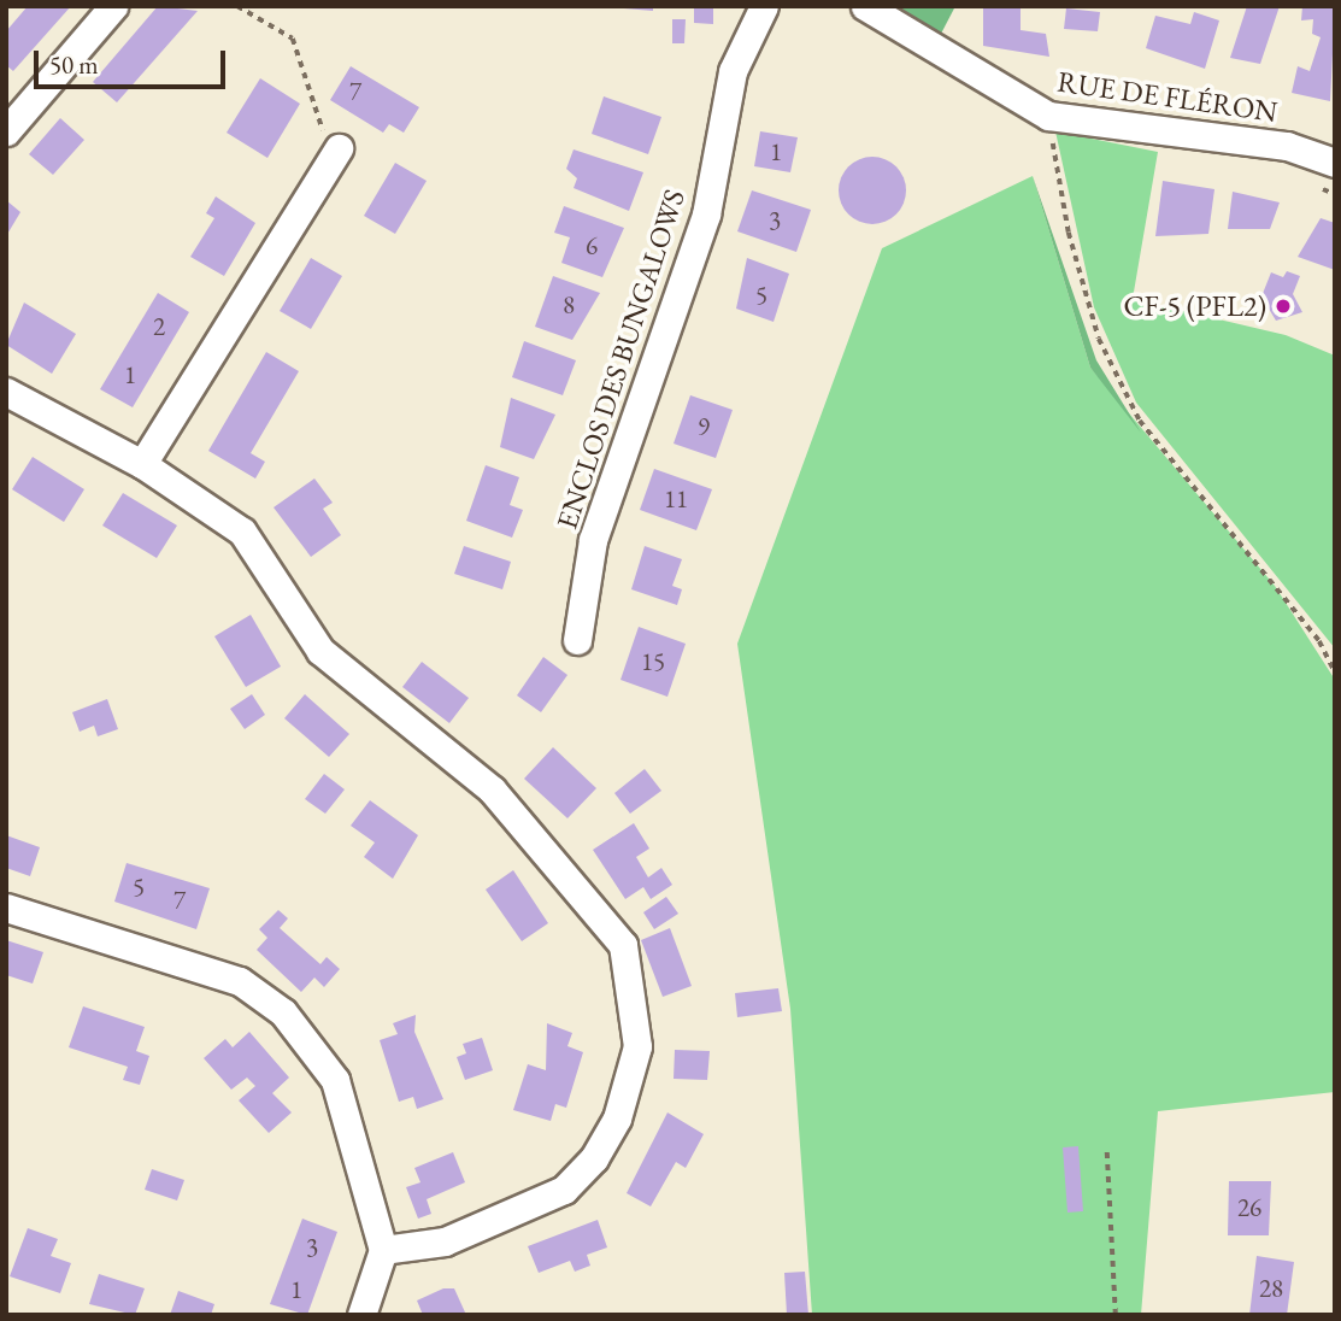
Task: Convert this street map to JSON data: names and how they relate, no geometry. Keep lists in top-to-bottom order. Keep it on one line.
{"streets":{"street":["RUE DE FLÉRON","ENCLOS DES BUNGALOWS"]},"places":["CF-5 (PFL2)"],"house_numbers":["7","1","3","6","5","8","2","1","9","11","15","5","7","26","3","28","1"],"scale_bar":"50 m"}
